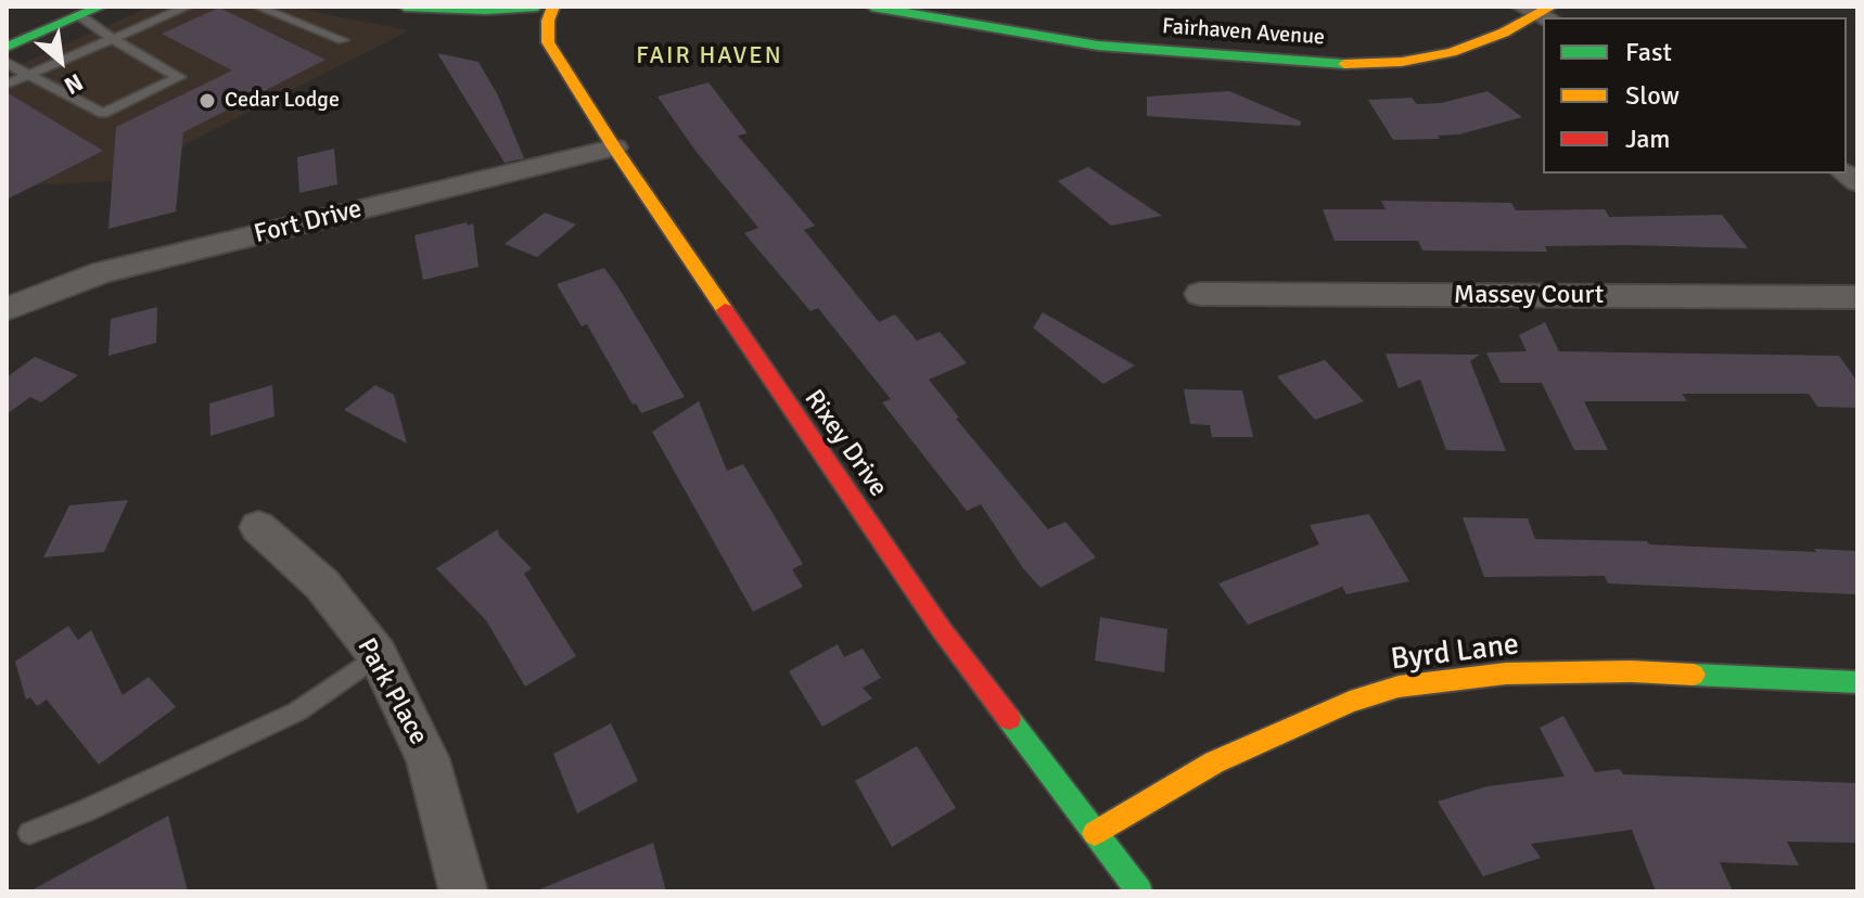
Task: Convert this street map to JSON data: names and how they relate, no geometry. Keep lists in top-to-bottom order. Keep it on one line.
{"streets":{"main road":["Fairhaven Avenue","Rixey Drive","Byrd Lane"],"street":["Fort Drive","Massey Court","Park Place"]},"crossings":[["Fort Drive","Rixey Drive"],["Rixey Drive","Byrd Lane"]],"districts":["FAIR HAVEN"],"places":["Cedar Lodge"],"legend":["Fast","Slow","Jam"],"north":"bottom right"}
